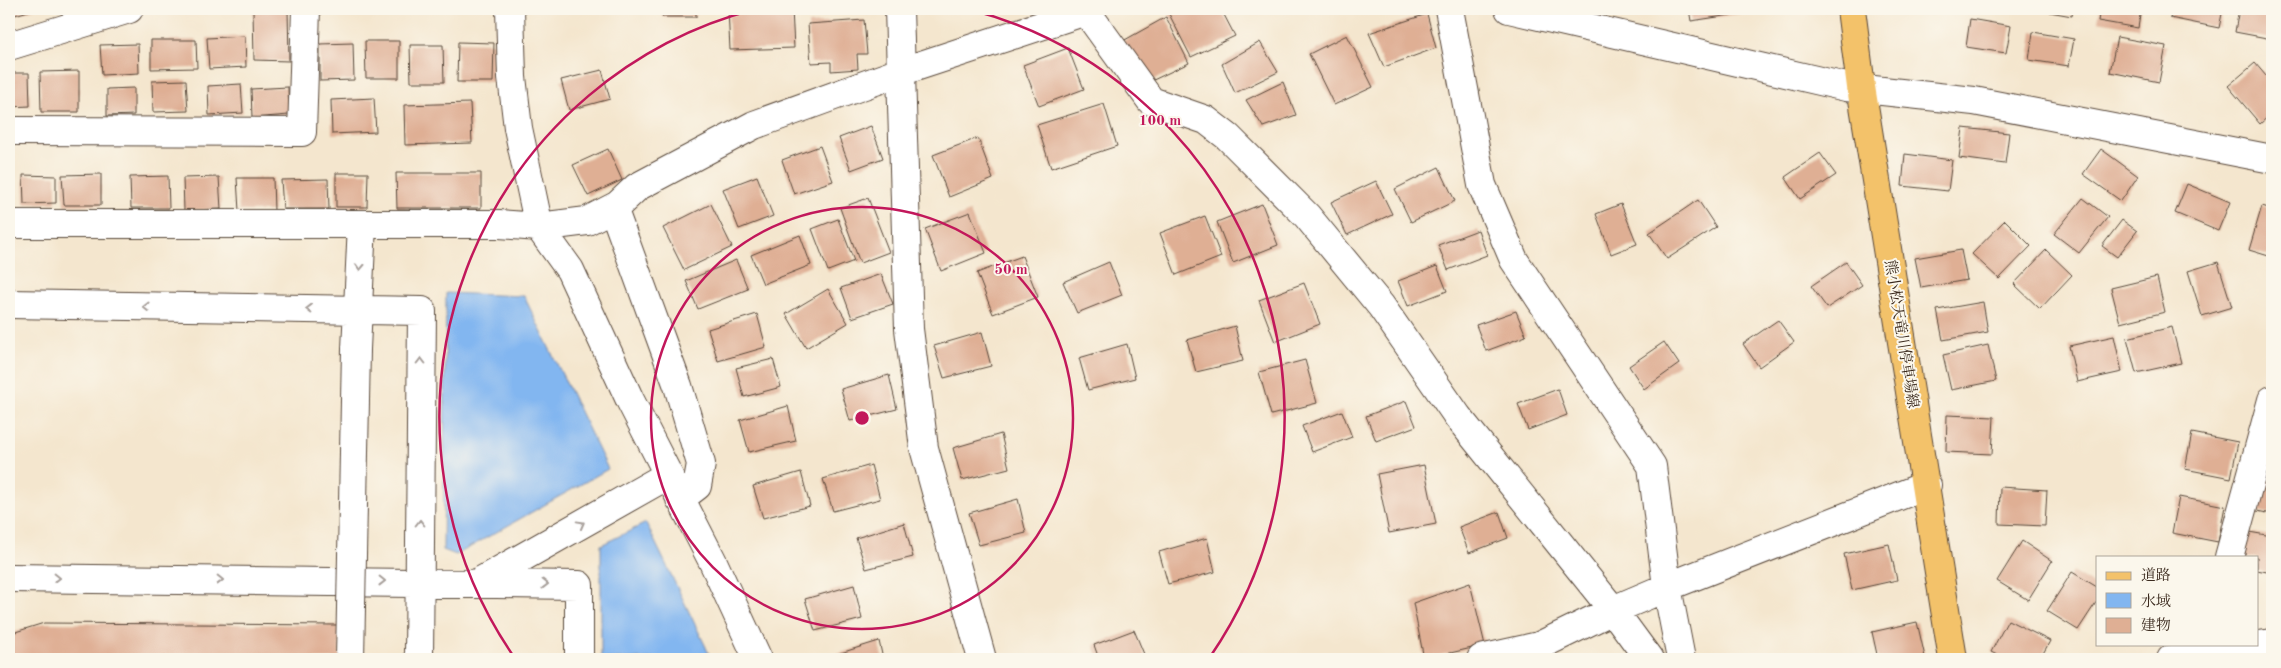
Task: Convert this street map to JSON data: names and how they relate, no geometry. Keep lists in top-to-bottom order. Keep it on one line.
{"streets":{"main road":["熊小松天竜川停車場線"]},"legend":["道路","水域","建物"],"rings":["100 m","50 m"]}
